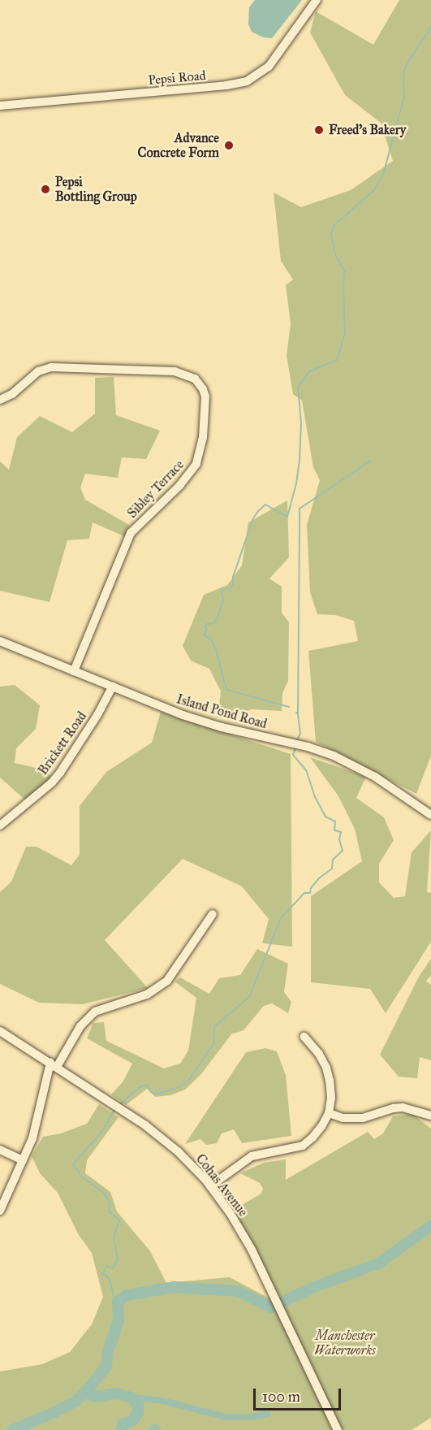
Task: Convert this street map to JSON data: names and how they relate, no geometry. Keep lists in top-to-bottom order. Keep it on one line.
{"streets":{"street":["Pepsi Road","Sibley Terrace","Island Pond Road","Brickett Road","Cohas Avenue"]},"crossings":[["Sibley Terrace","Island Pond Road"],["Island Pond Road","Brickett Road"]],"parks":["Manchester Waterworks"],"places":["Freed's Bakery","Advance Concrete Form","Pepsi Bottling Group"],"scale_bar":"100 m"}
